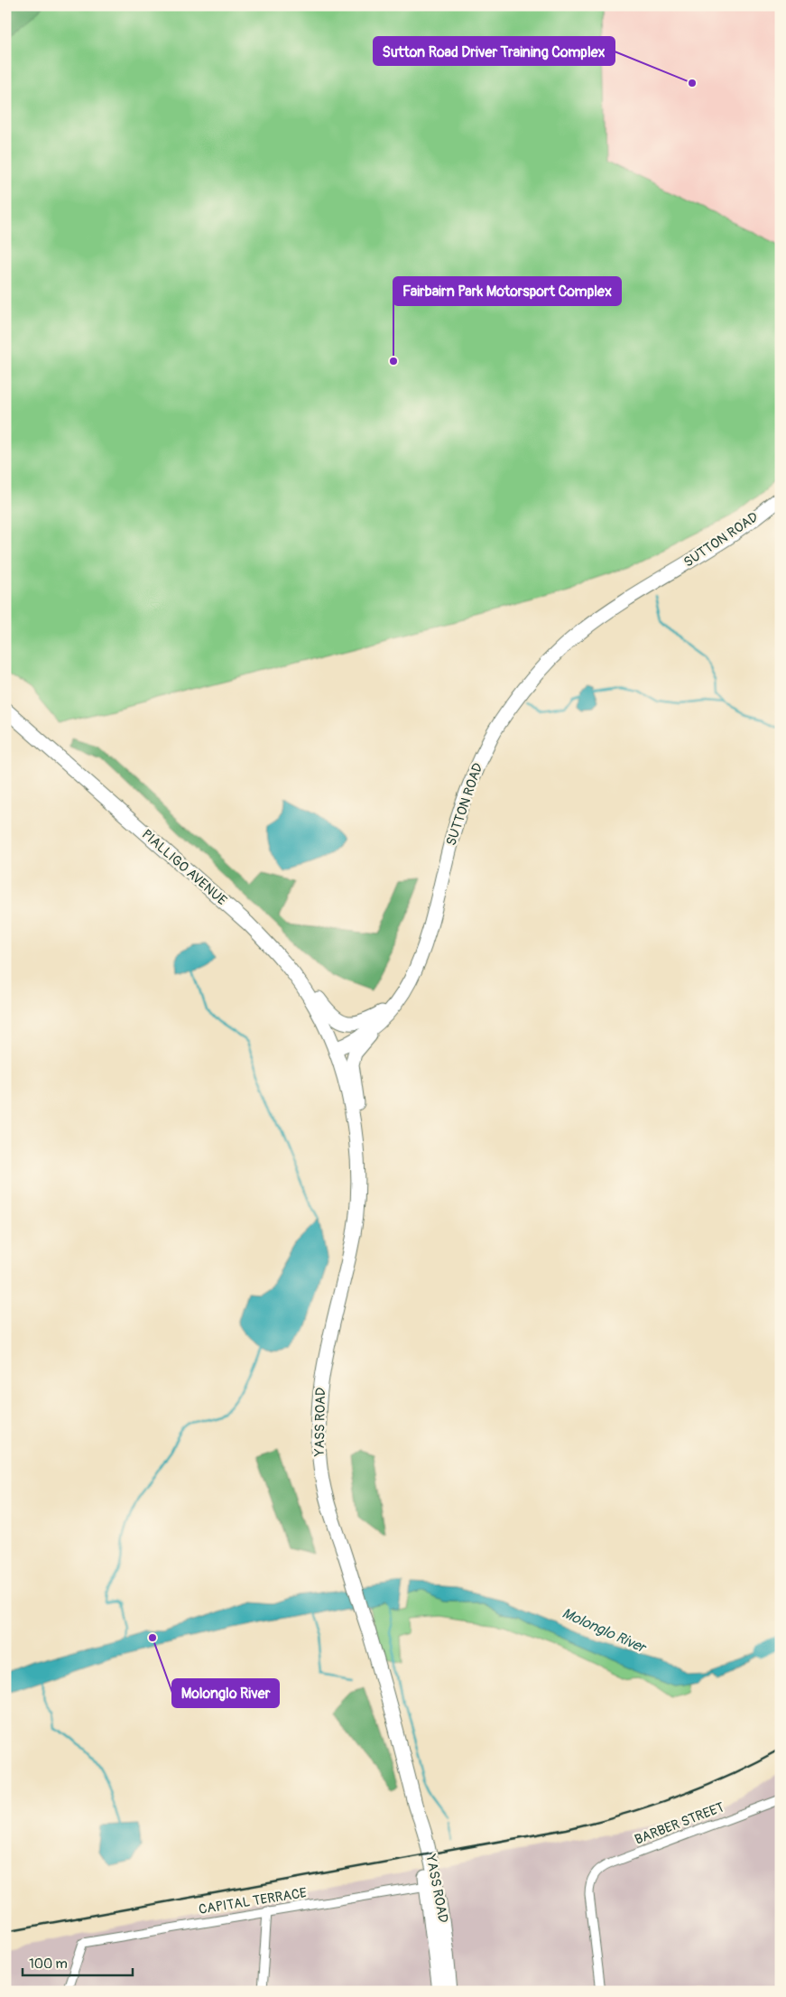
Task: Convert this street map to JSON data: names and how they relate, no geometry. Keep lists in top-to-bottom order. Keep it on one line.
{"streets":{"main road":["SUTTON ROAD","PIALLIGO AVENUE","YASS ROAD"],"street":["BARBER STREET","CAPITAL TERRACE"]},"crossings":[["SUTTON ROAD","PIALLIGO AVENUE"],["SUTTON ROAD","YASS ROAD"],["PIALLIGO AVENUE","YASS ROAD"],["YASS ROAD","CAPITAL TERRACE"]],"water":["Molonglo River"],"places":["Sutton Road Driver Training Complex","Fairbairn Park Motorsport Complex","Molonglo River"],"scale_bar":"100 m"}
